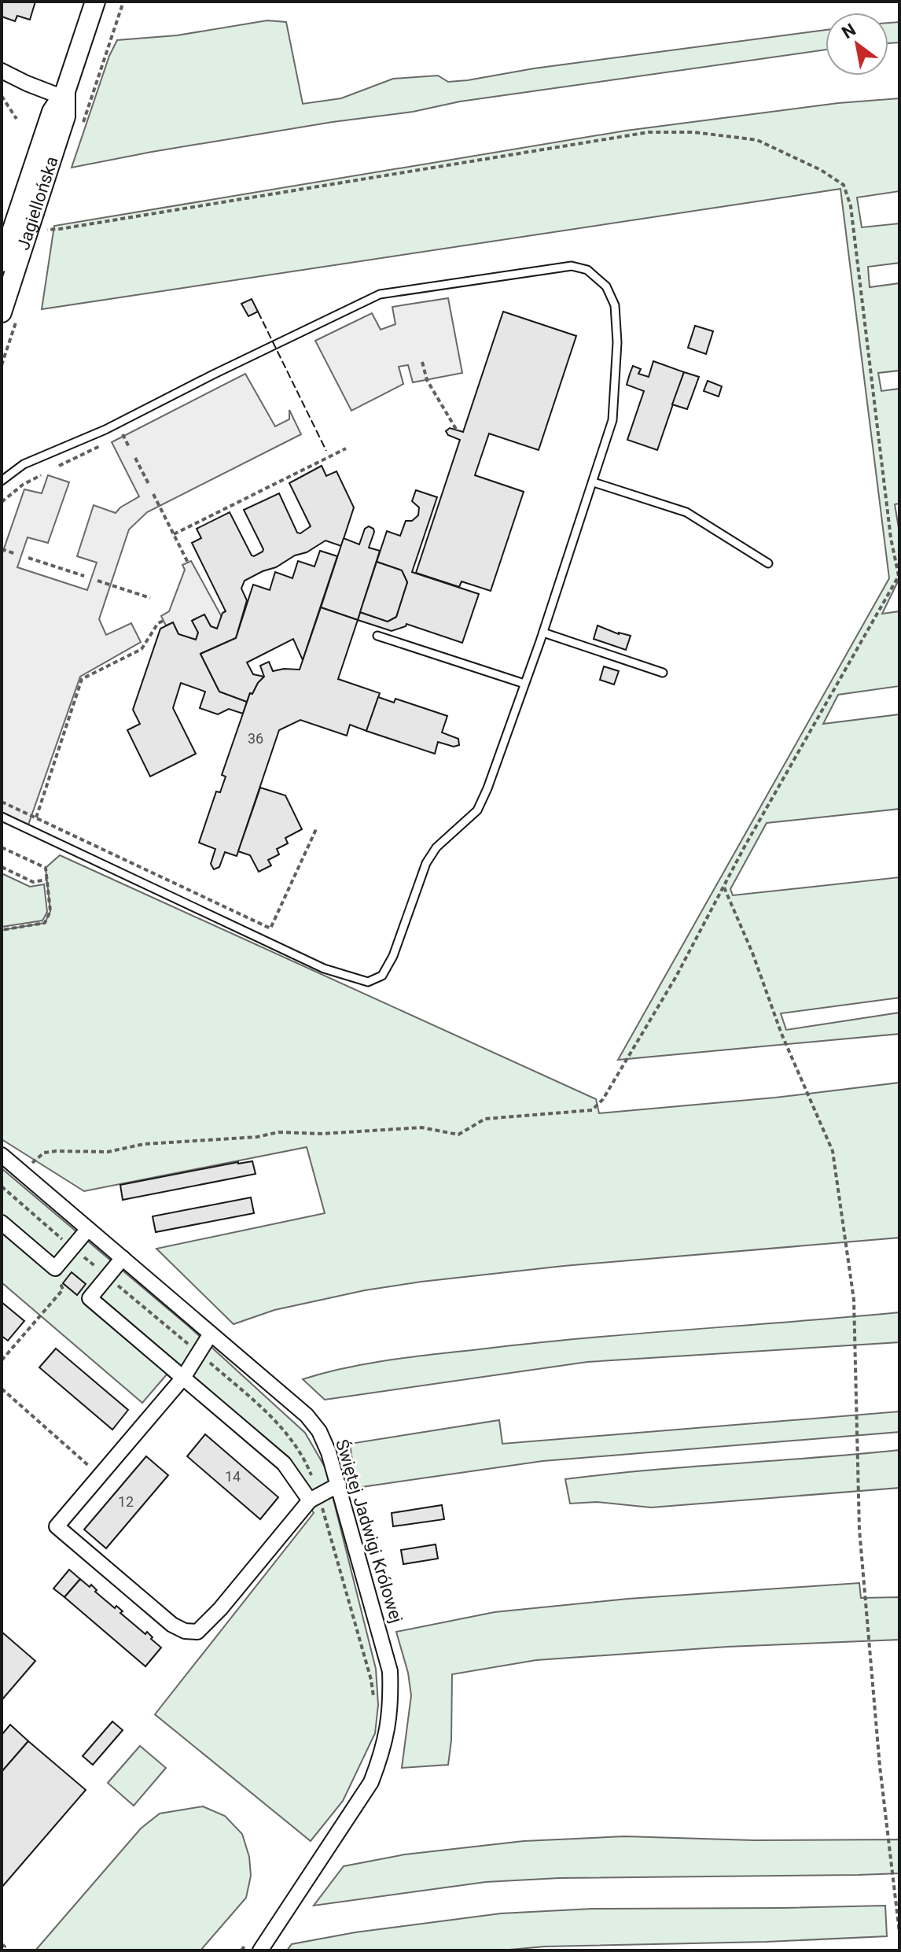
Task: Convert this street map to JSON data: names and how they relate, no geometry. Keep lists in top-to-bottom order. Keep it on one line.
{"streets":{"street":["Jagiellońska","Świętej Jadwigi Królowej"]},"house_numbers":["36","14","12"],"north":"top left"}
